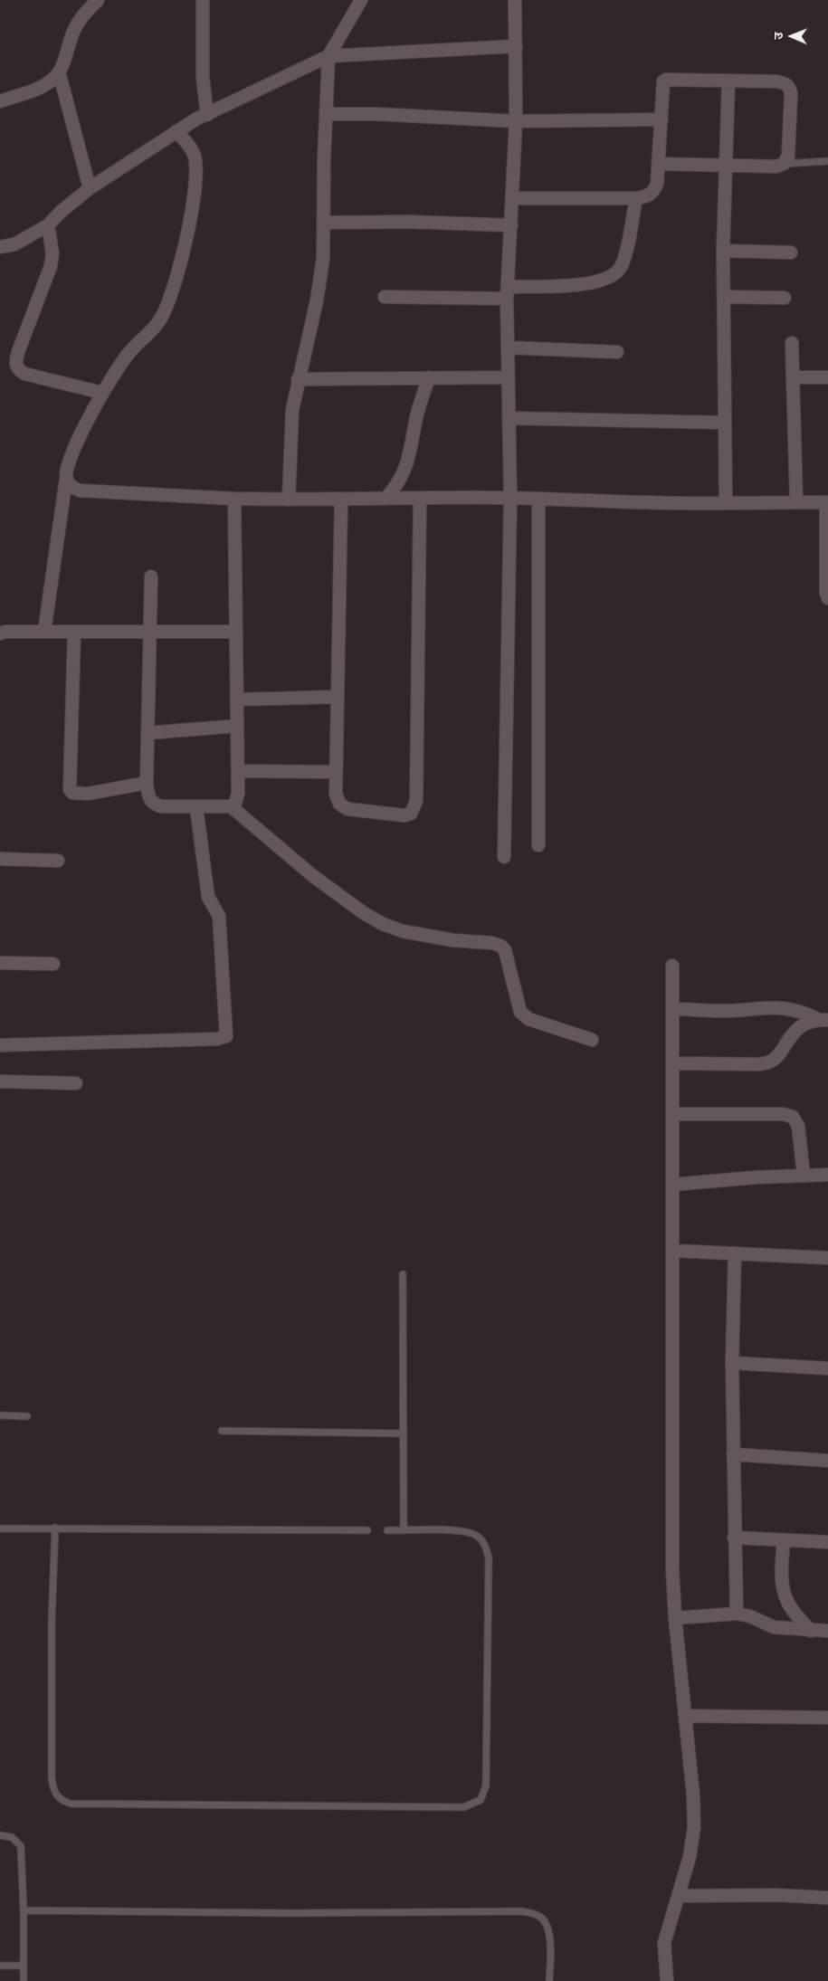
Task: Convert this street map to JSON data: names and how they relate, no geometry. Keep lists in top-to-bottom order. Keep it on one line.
{"north":"left"}
